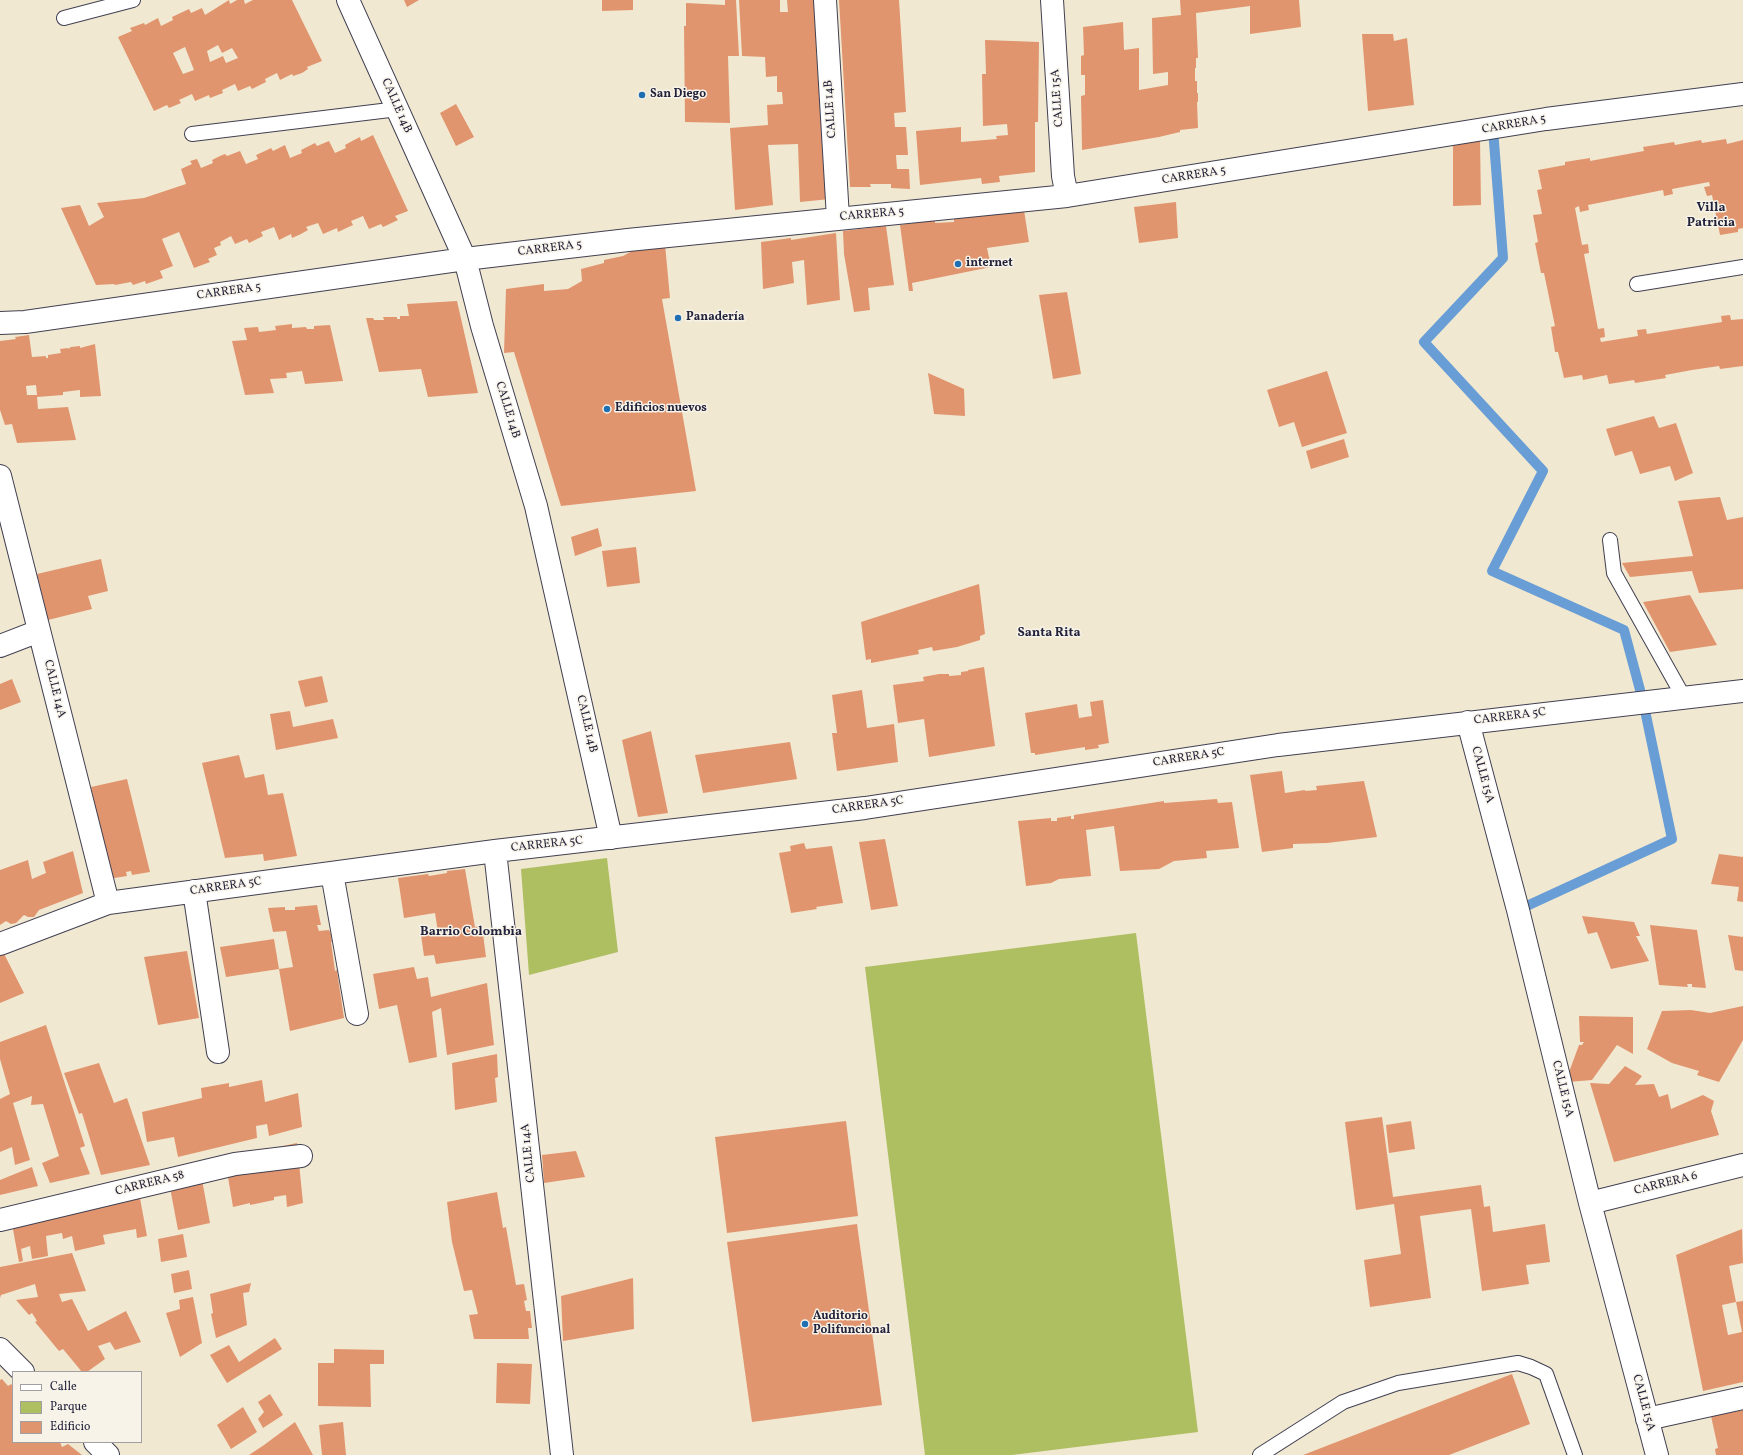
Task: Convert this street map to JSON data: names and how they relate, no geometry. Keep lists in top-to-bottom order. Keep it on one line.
{"streets":{"street":["CALLE 15A","CALLE 14B","CARRERA 5","CALLE 14A","CARRERA 5C","CARRERA 58","CARRERA 6"]},"crossings":[["CALLE 15A","CARRERA 5"],["CALLE 15A","CARRERA 5C"],["CALLE 15A","CARRERA 6"],["CALLE 14B","CARRERA 5"],["CALLE 14B","CARRERA 5C"],["CALLE 14A","CARRERA 5C"]],"districts":["Villa Patricia","Santa Rita","Barrio Colombia"],"places":["San Diego","internet","Panadería","Edificios nuevos","Auditorio Polifuncional"],"legend":["Calle","Parque","Edificio"]}
